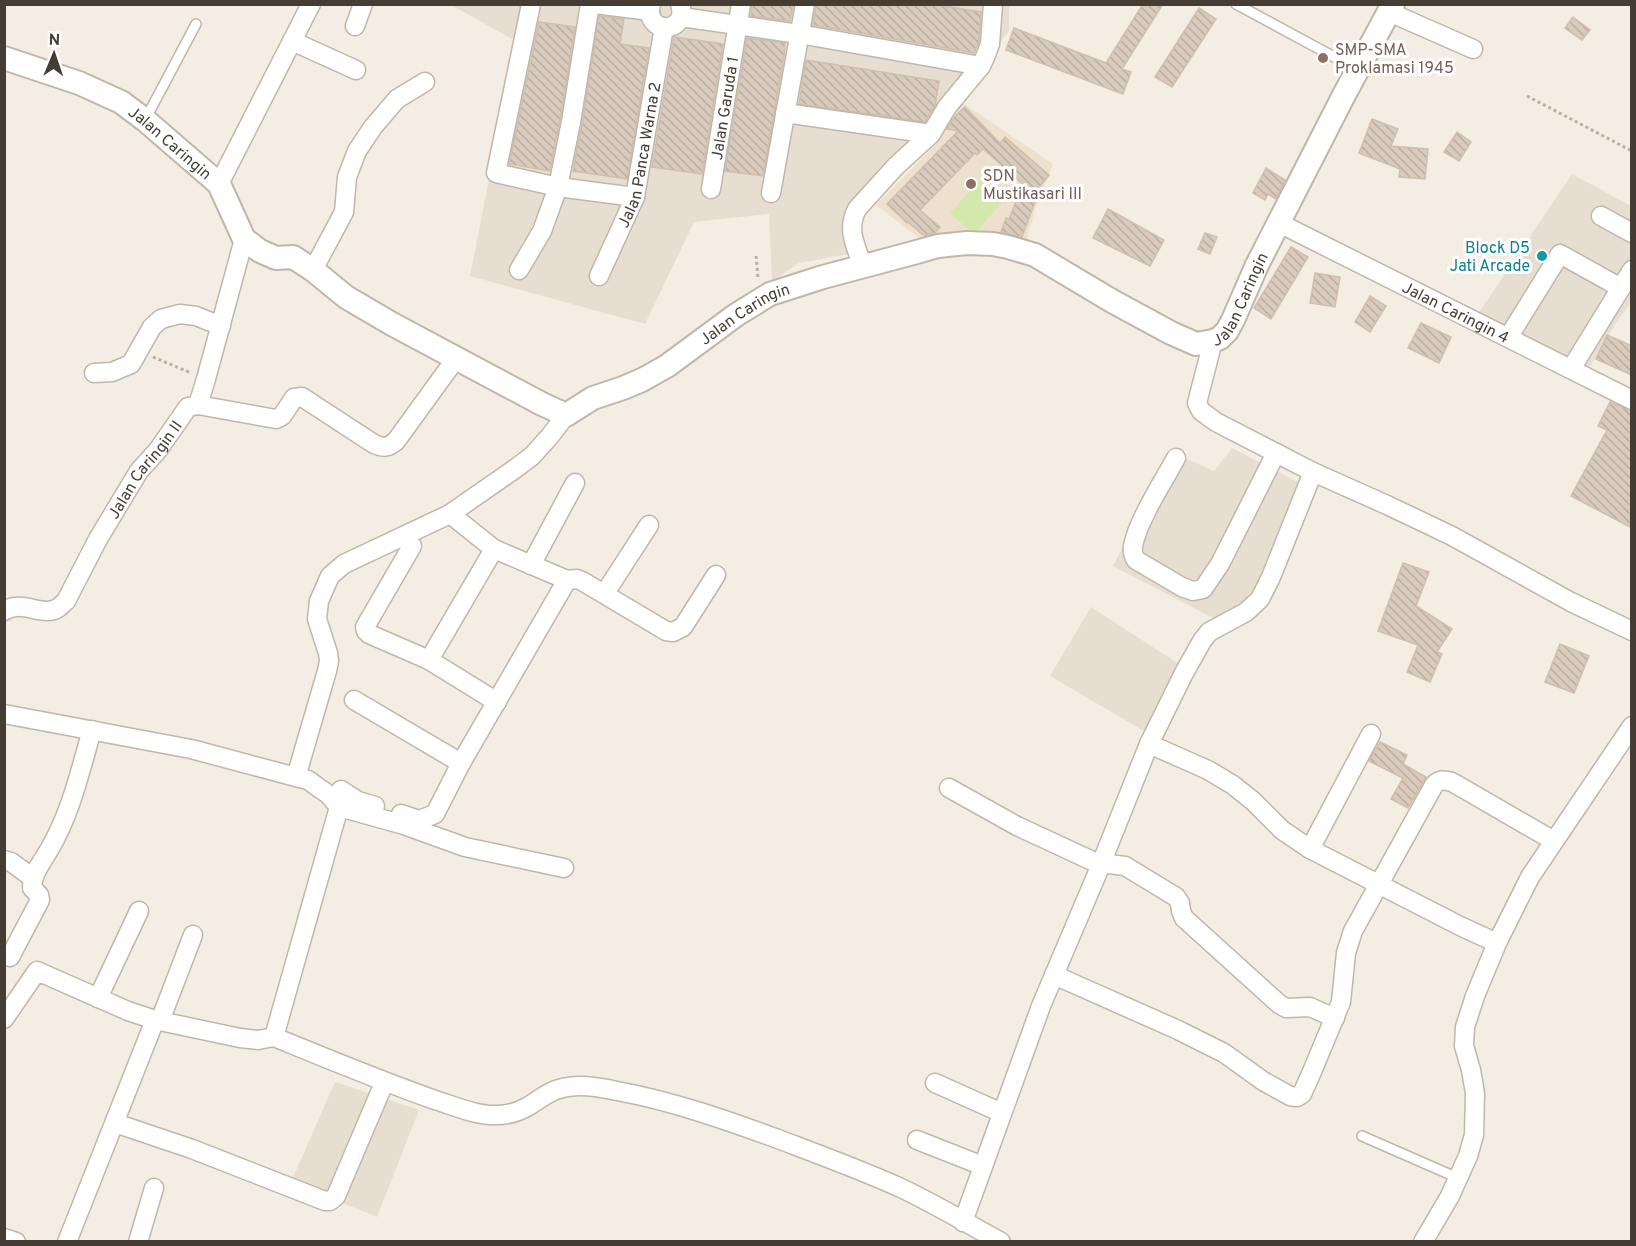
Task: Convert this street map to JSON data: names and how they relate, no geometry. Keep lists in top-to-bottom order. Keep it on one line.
{"streets":{"street":["Jalan Garuda 1","Jalan Caringin","Jalan Panca Warna 2","Jalan Caringin 4","Jalan Caringin II"]},"crossings":[["Jalan Caringin","Jalan Caringin 4"]],"places":["SMP-SMA Proklamasi 1945","SDN Mustikasari III","Block D5 Jati Arcade"],"north":"top"}
